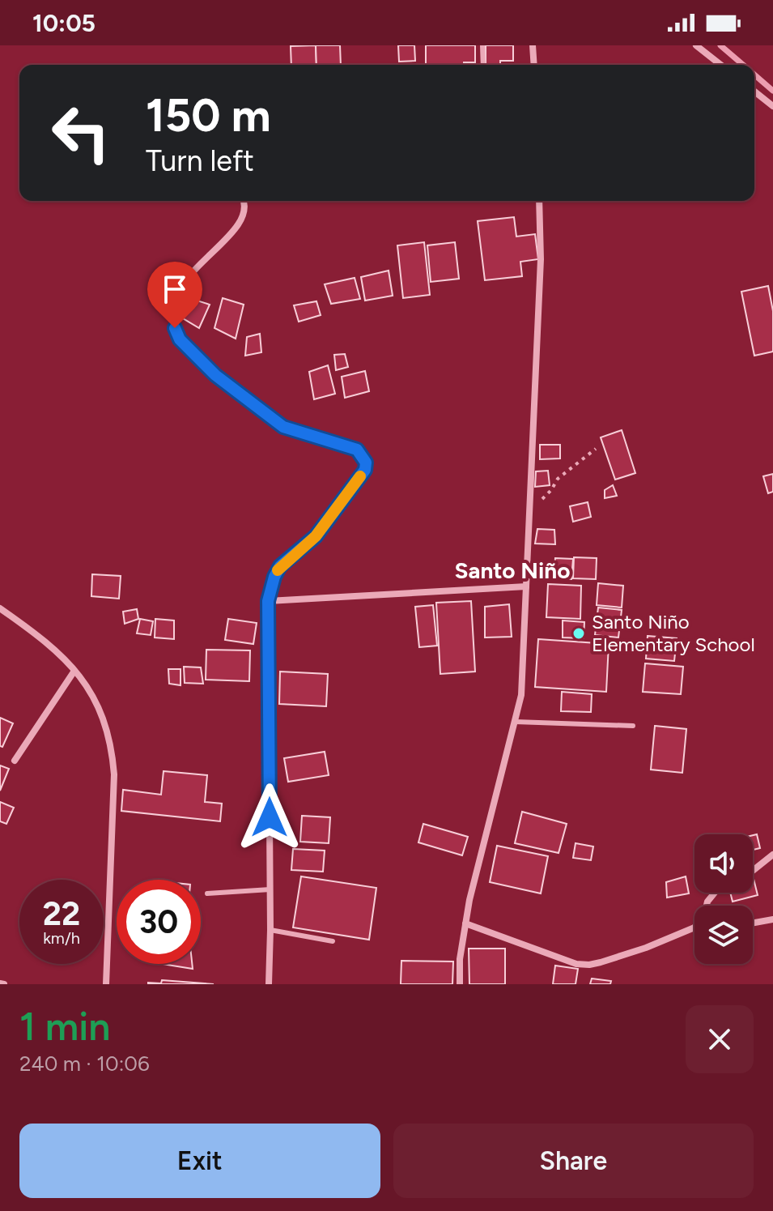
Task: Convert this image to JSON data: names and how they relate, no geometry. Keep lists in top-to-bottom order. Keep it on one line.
{"districts":["Santo Niño"],"places":["Santo Niño Elementary School"],"page":{"status":"10:05","turn":["150 m","Turn left"],"speed":"22 km/h","limit":"30","heading":["1 min","240 m · 10:06"],"buttons":["Exit","Share"]}}
